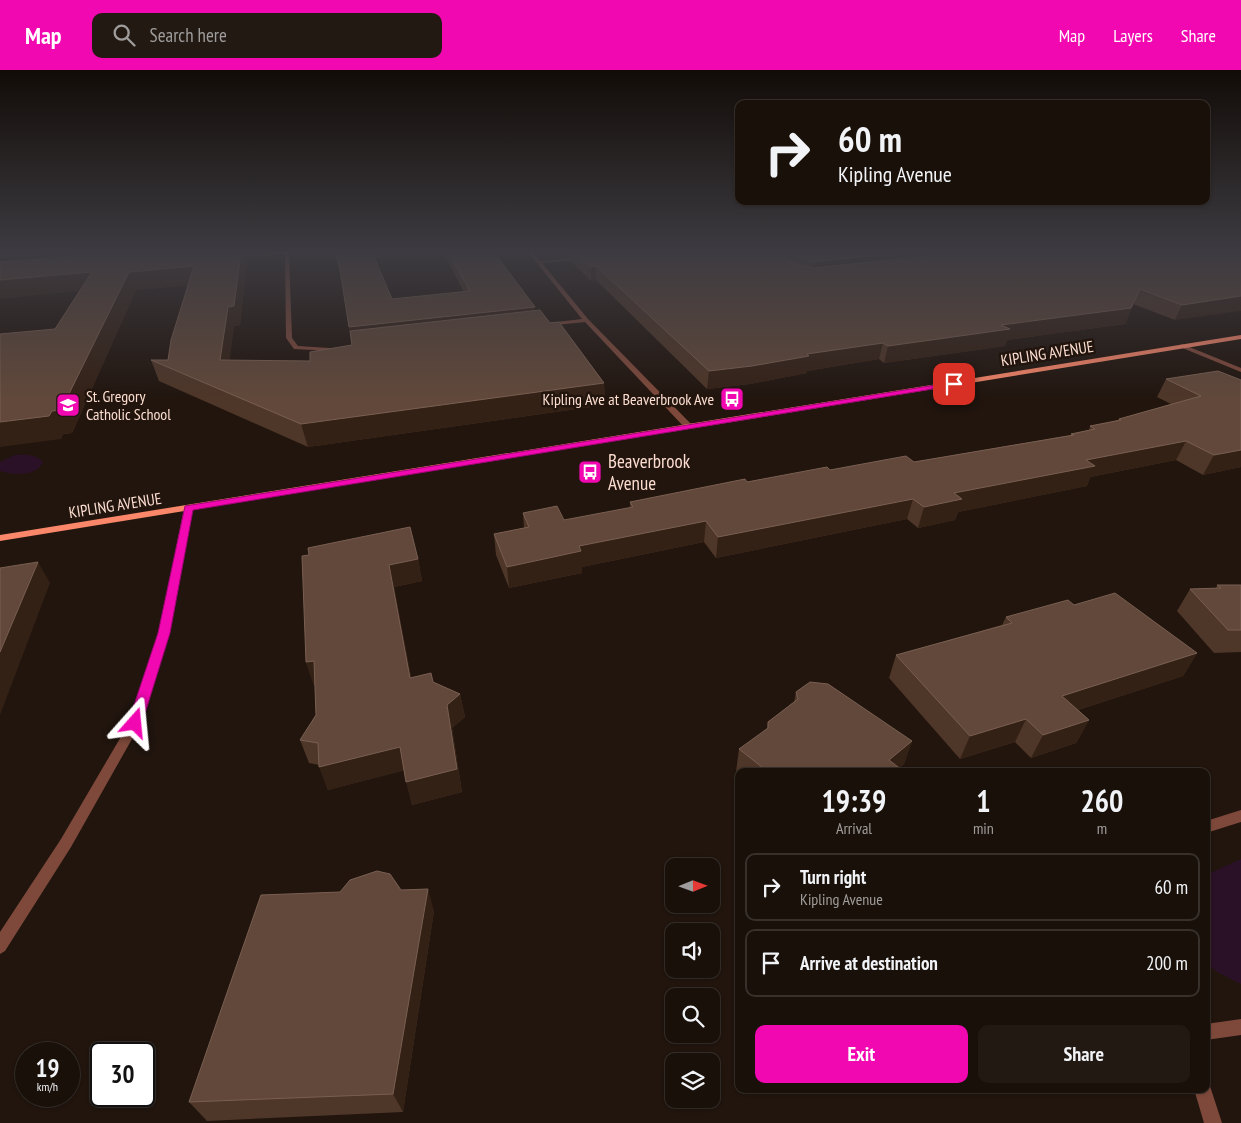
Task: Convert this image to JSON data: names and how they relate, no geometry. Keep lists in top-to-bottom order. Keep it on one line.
{"streets":{"main road":["KIPLING AVENUE"]},"places":{"bus stop":["Kipling Ave at Beaverbrook Ave","Beaverbrook Avenue"],"school or university":["St. Gregory Catholic School"]},"north":"right","page":{"header":"Map","search":"Search here","nav":["Map","Layers","Share"],"turn":["60 m","Kipling Avenue"],"eta":["19:39","Arrival","1","min","260","m"],"list":[{"name":"Turn right","note":"Kipling Avenue","value":"60 m"},{"name":"Arrive at destination","value":"200 m"}],"buttons":["Exit","Share"],"speed":"19 km/h","limit":"30"}}
